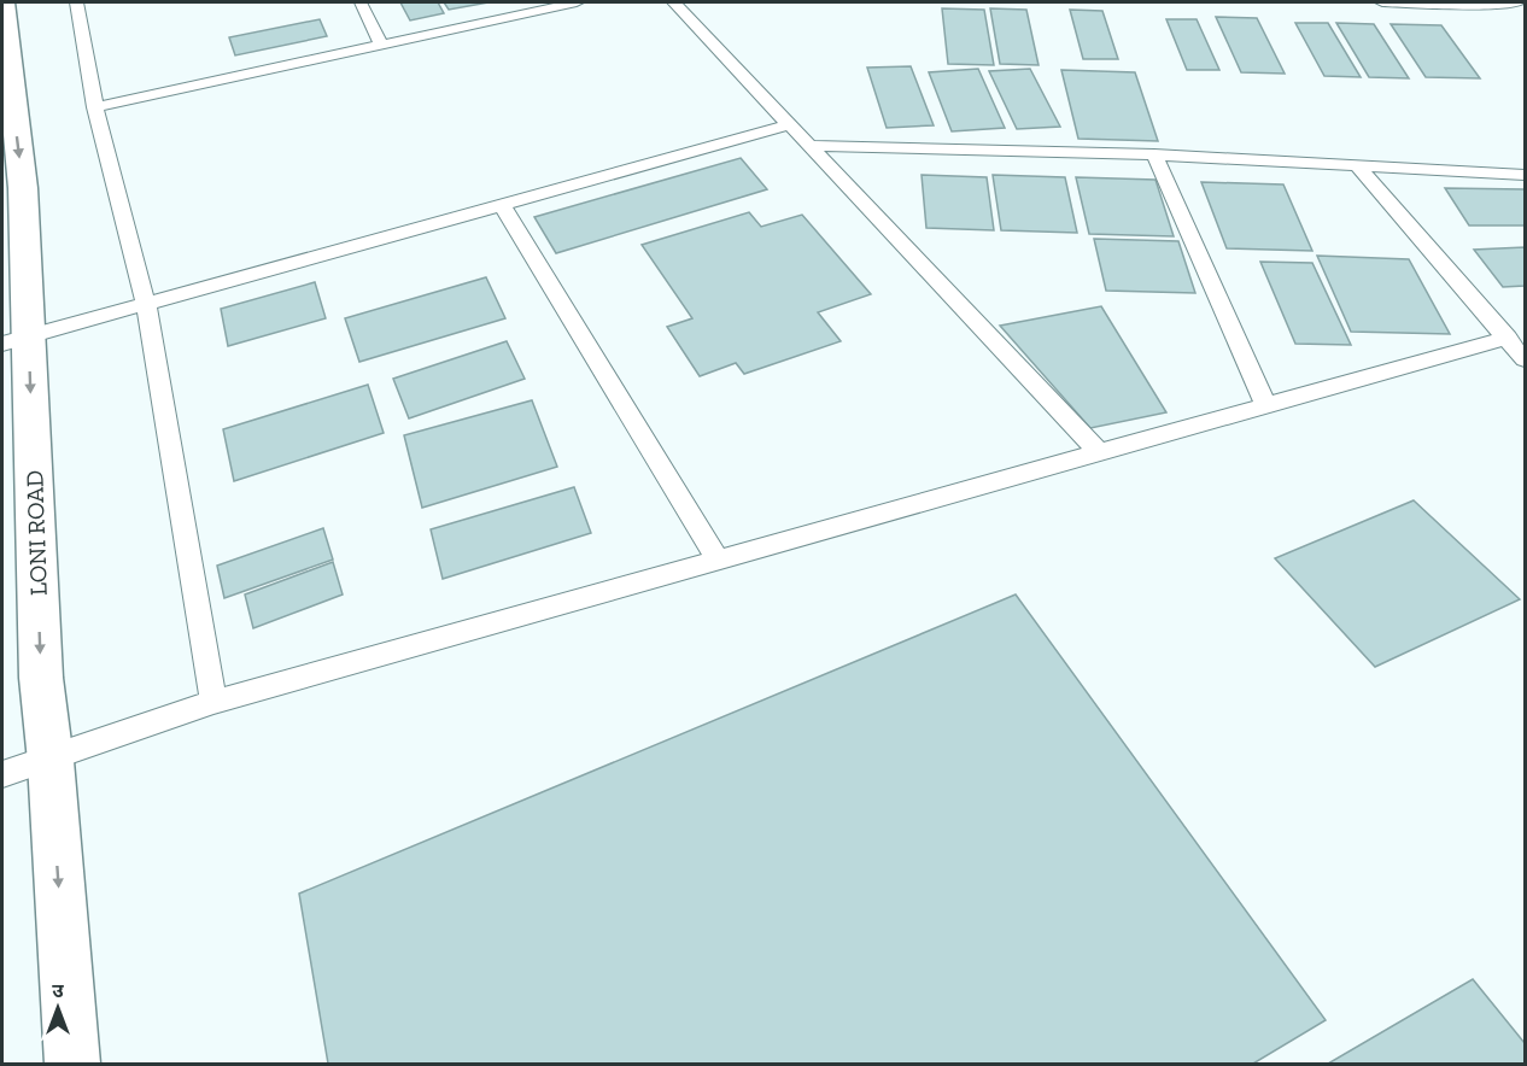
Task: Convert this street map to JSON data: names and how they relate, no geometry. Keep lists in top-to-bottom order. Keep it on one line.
{"streets":{"street":["LONI ROAD"]},"one_way":["LONI ROAD"],"north":"top"}
